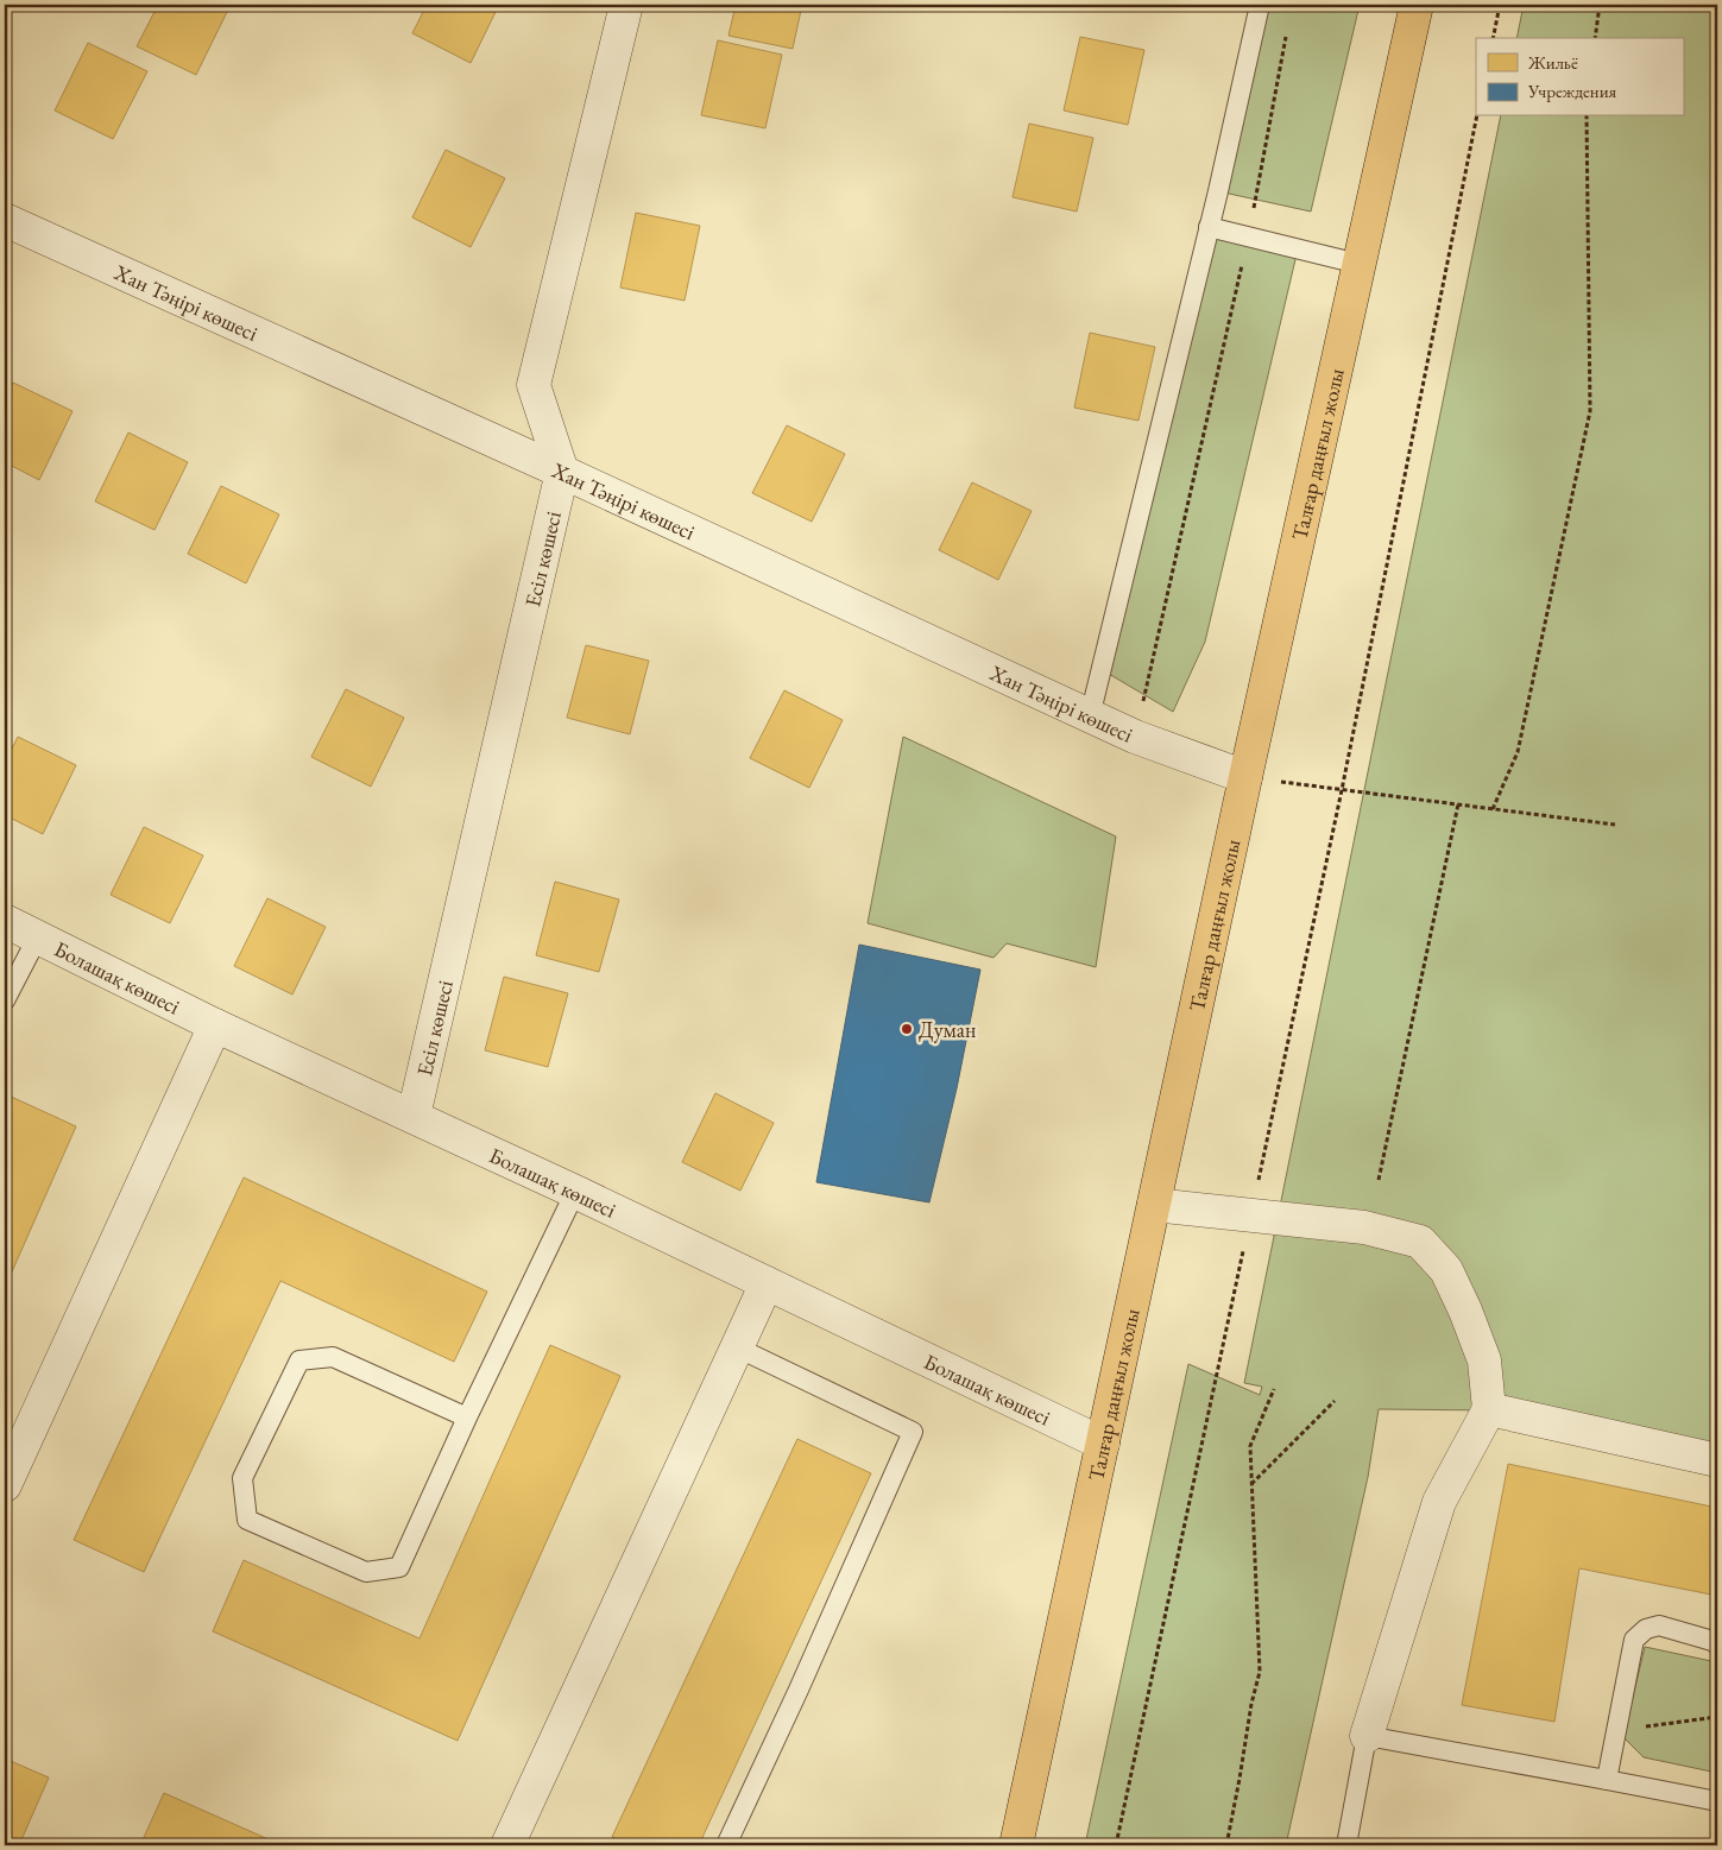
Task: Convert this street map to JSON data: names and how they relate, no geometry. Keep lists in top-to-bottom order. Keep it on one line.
{"streets":{"main road":["Талғар даңғыл жолы"],"street":["Хан Тәңірі көшесі","Есіл көшесі","Болашақ көшесі"]},"crossings":[["Хан Тәңірі көшесі","Талғар даңғыл жолы"],["Хан Тәңірі көшесі","Есіл көшесі"],["Талғар даңғыл жолы","Болашақ көшесі"],["Есіл көшесі","Болашақ көшесі"]],"places":["Думан"],"legend":["Жильё","Учреждения"]}
